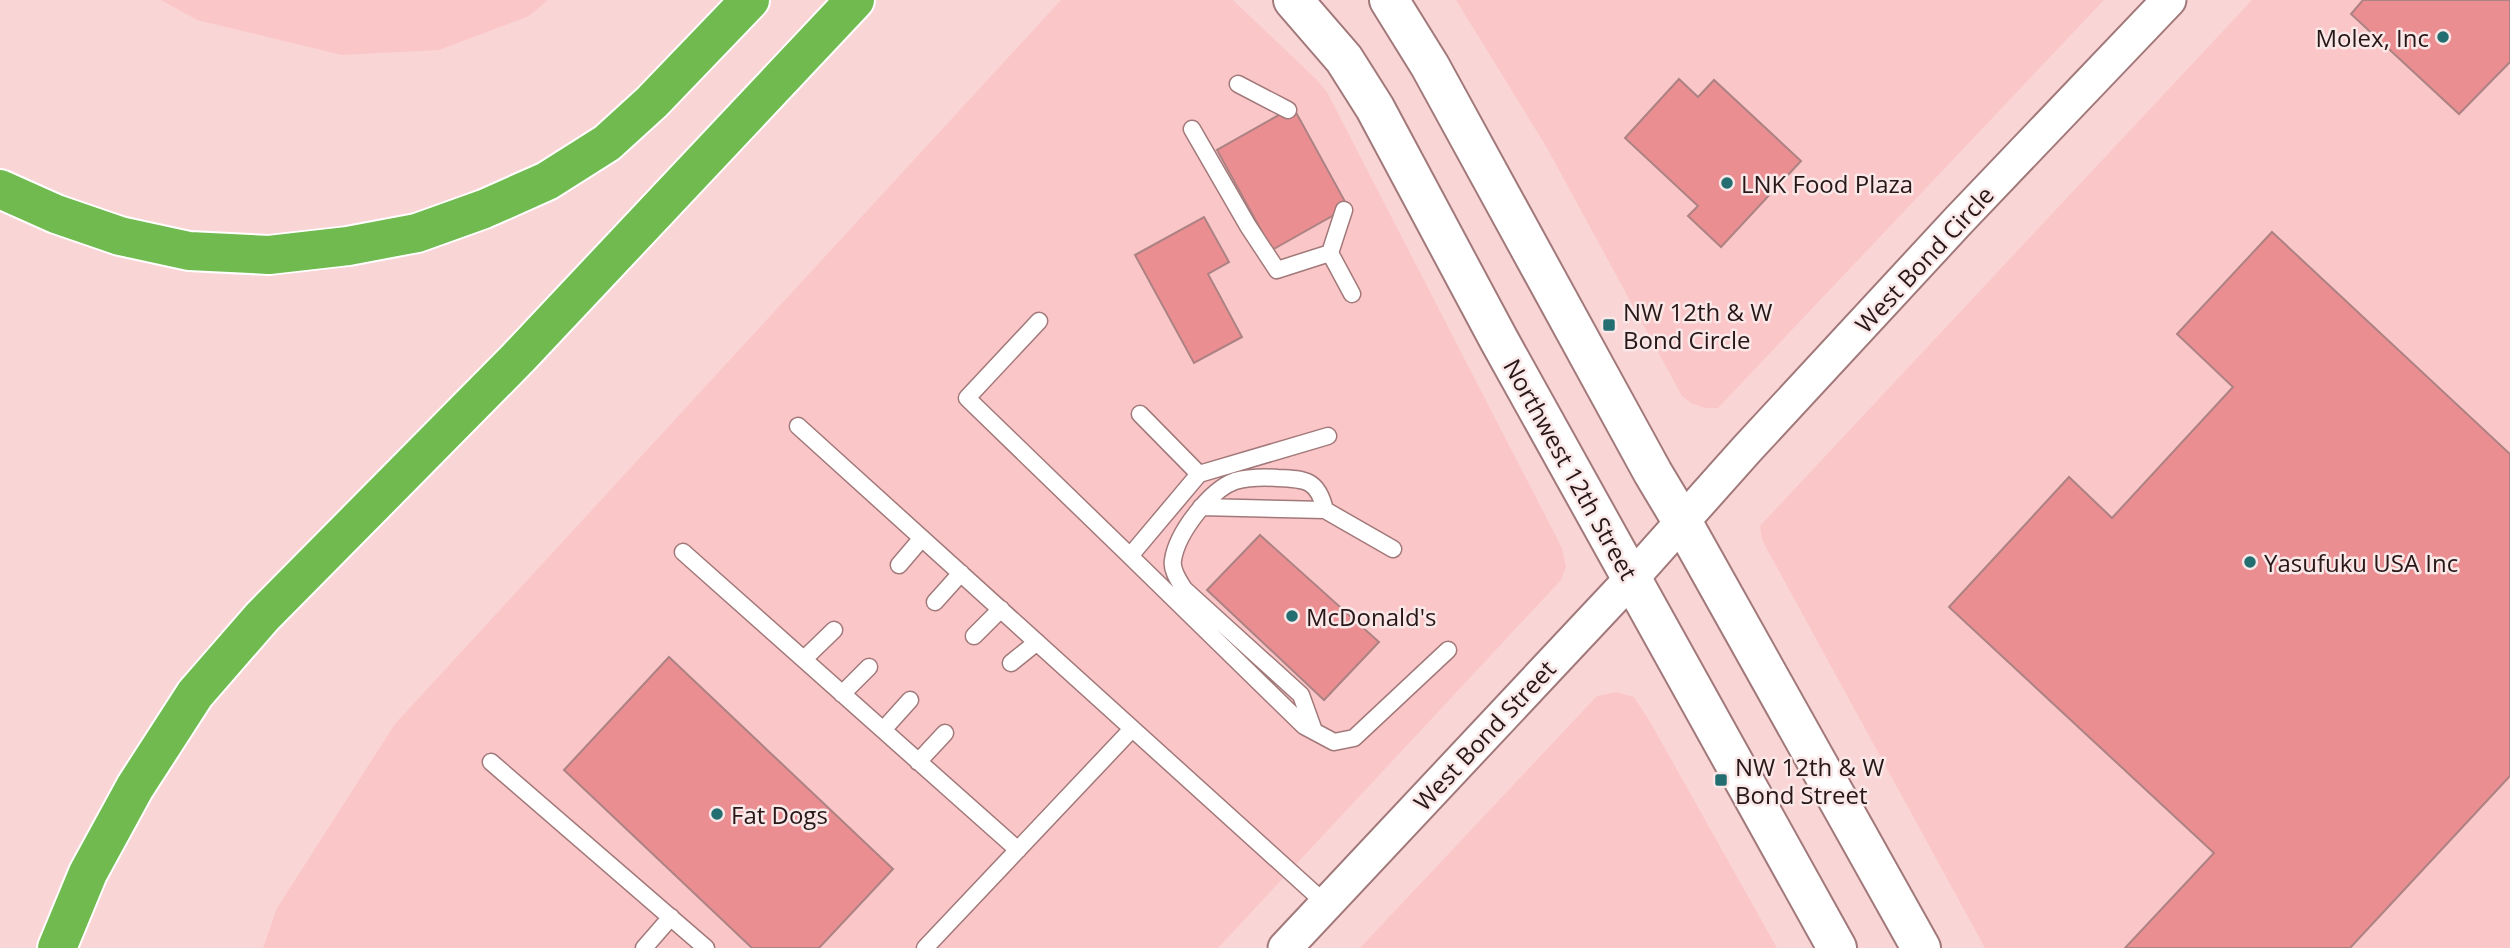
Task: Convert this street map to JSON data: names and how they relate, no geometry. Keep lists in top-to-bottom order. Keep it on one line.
{"streets":{"main road":["Northwest 12th Street"],"street":["West Bond Circle","West Bond Street"]},"crossings":[["West Bond Circle","West Bond Street"],["Northwest 12th Street","West Bond Street"]],"places":{"other":["Molex, Inc","LNK Food Plaza","Yasufuku USA Inc","McDonald's","Fat Dogs"],"transit":["NW 12th & W Bond Circle","NW 12th & W Bond Street"]}}
